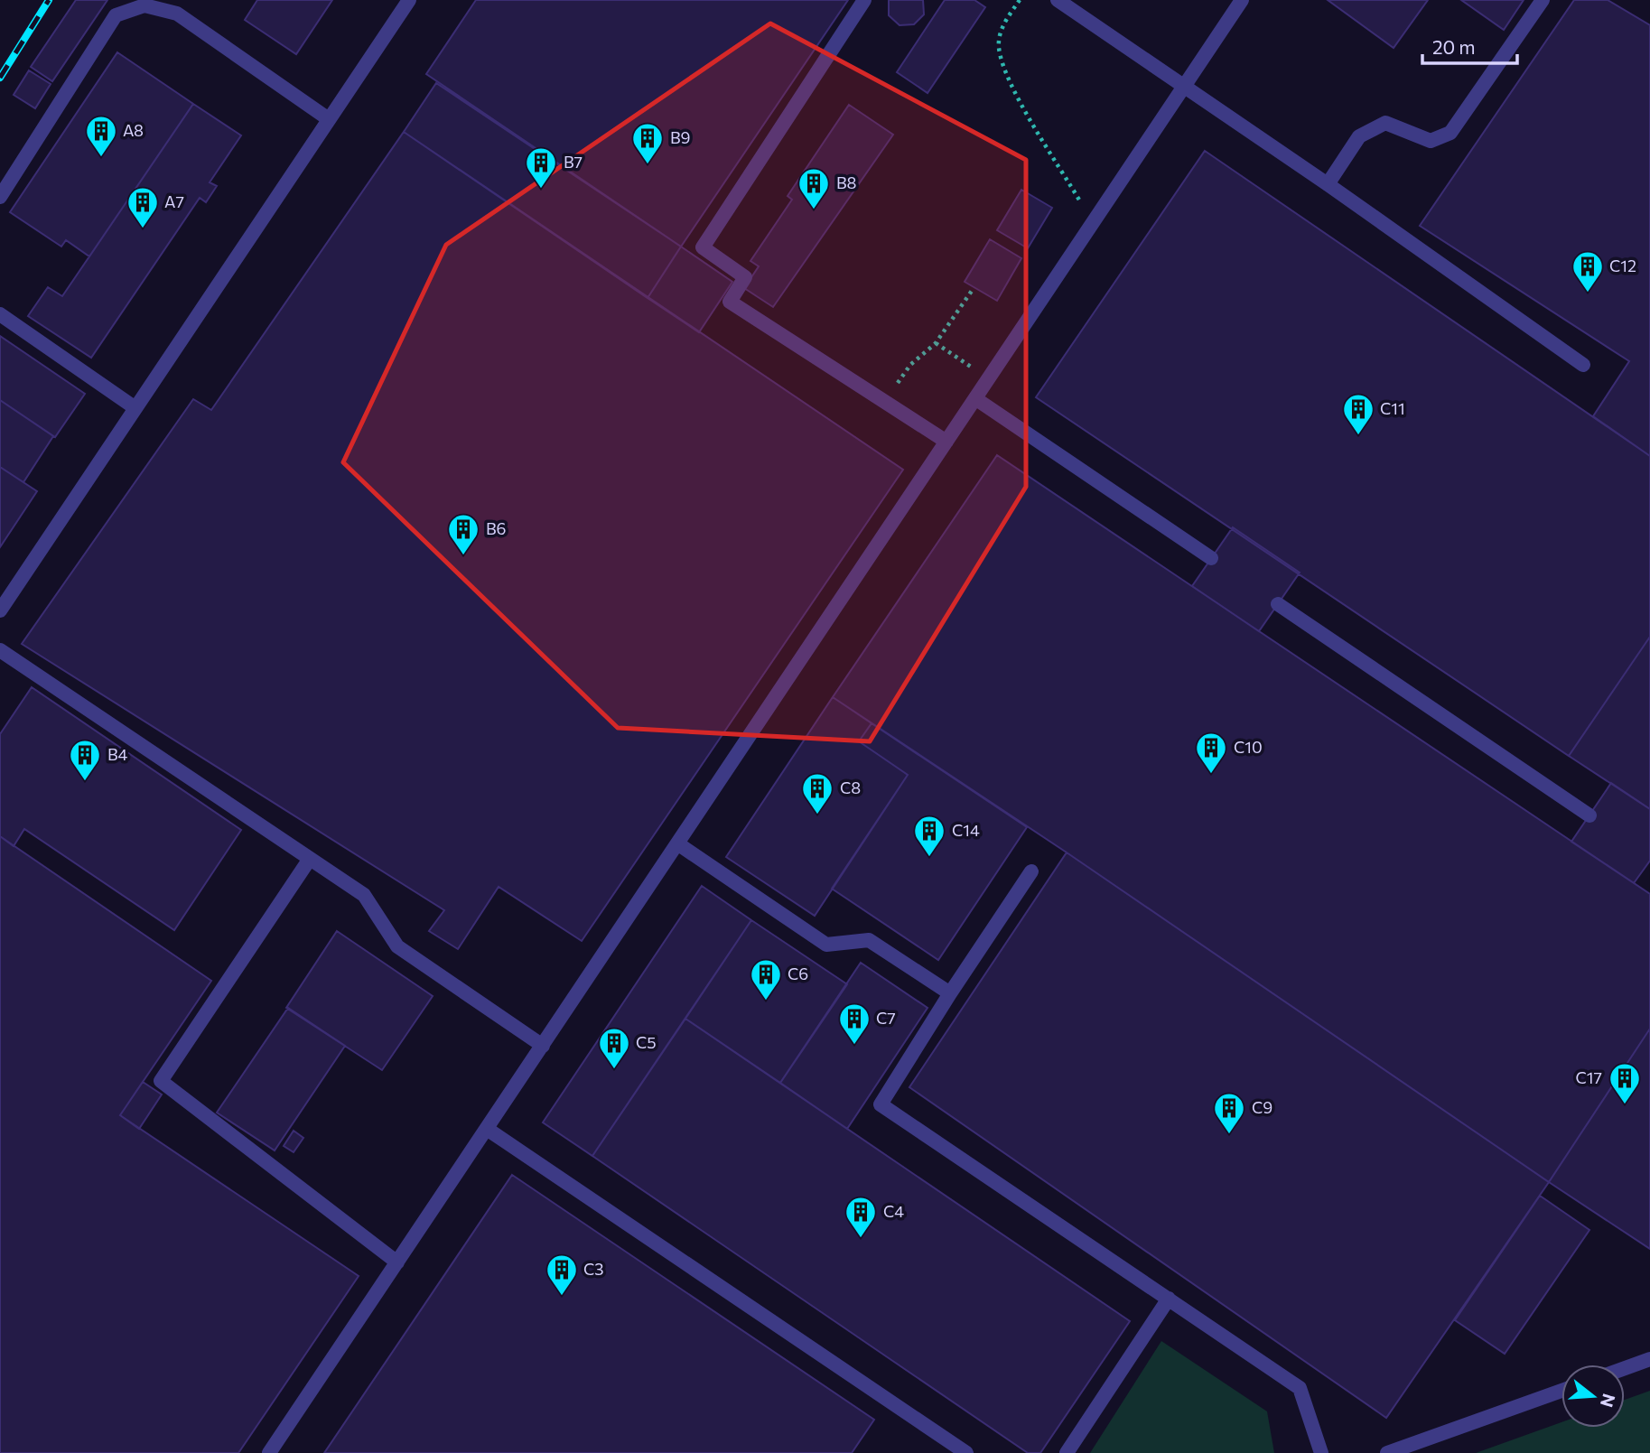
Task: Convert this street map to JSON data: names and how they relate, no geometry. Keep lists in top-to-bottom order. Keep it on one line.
{"places":{"building":["A8","B9","B7","B8","A7","C12","C11","B6","C10","B4","C8","C14","C6","C7","C5","C17","C9","C4","C3"]},"scale_bar":"20 m","north":"right"}
